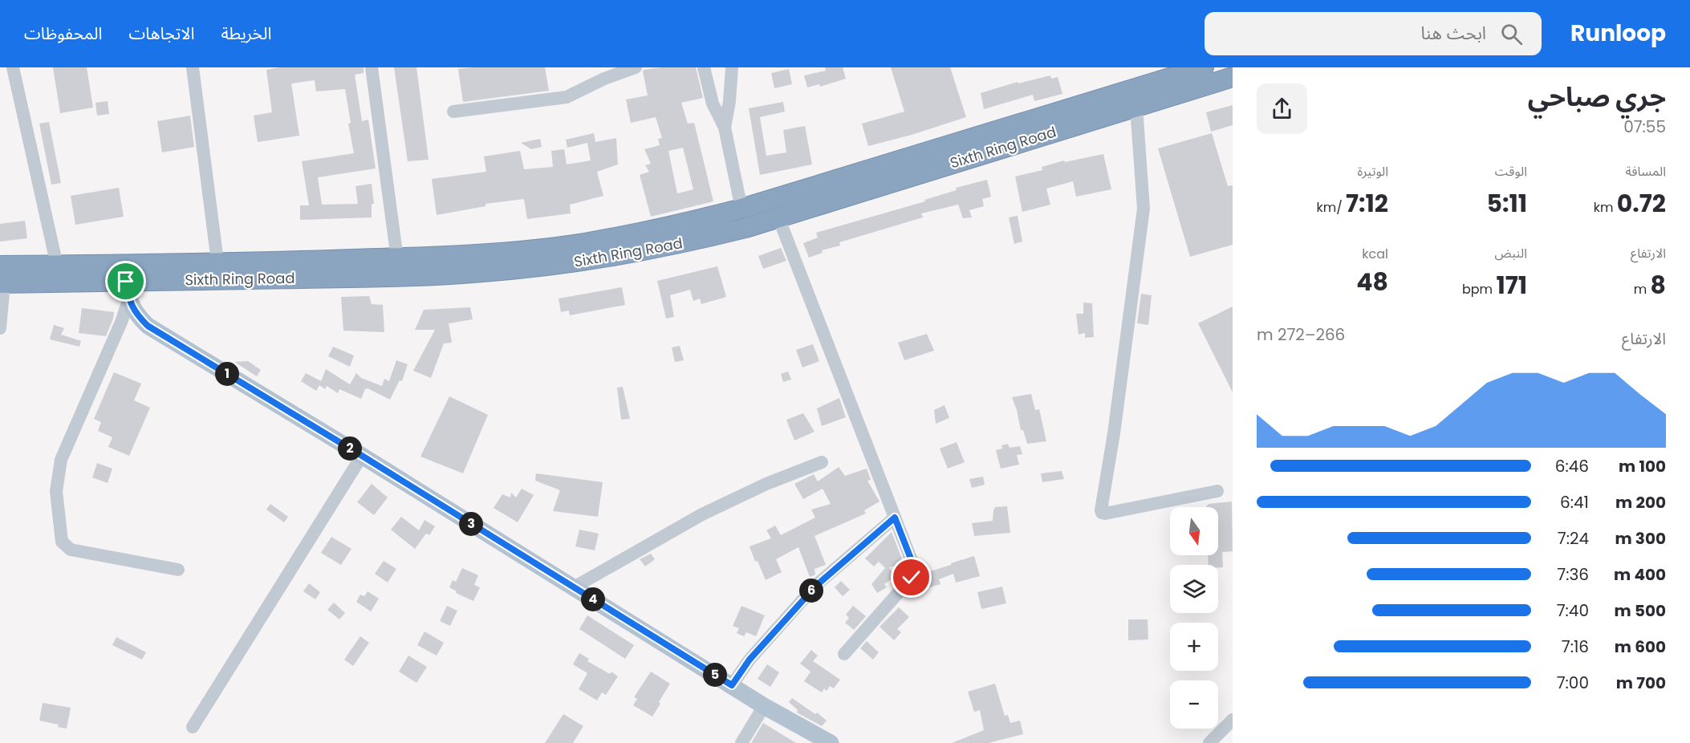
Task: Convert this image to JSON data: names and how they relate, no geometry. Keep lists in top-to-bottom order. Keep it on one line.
{"streets":{"highway":["Sixth Ring Road"]},"north":"bottom","page":{"header":"Runloop","search":"ابحث هنا","nav":["الخريطة","الاتجاهات","المحفوظات"],"heading":["جري صباحي","07:55"],"stats":[["المسافة","0.72 km"],["الوقت","5:11"],["الوتيرة","7:12 /km"],["الارتفاع","8 m"],["النبض","171 bpm"],["kcal","48"]],"chart":["الارتفاع","266–272 m"],"pins":["1","2","3","6","4","5"],"list":[{"name":"100 m","note":"6:46"},{"name":"200 m","note":"6:41"},{"name":"300 m","note":"7:24"},{"name":"400 m","note":"7:36"},{"name":"500 m","note":"7:40"},{"name":"600 m","note":"7:16"},{"name":"700 m","note":"7:00"}],"map_buttons":["+","−"]}}
